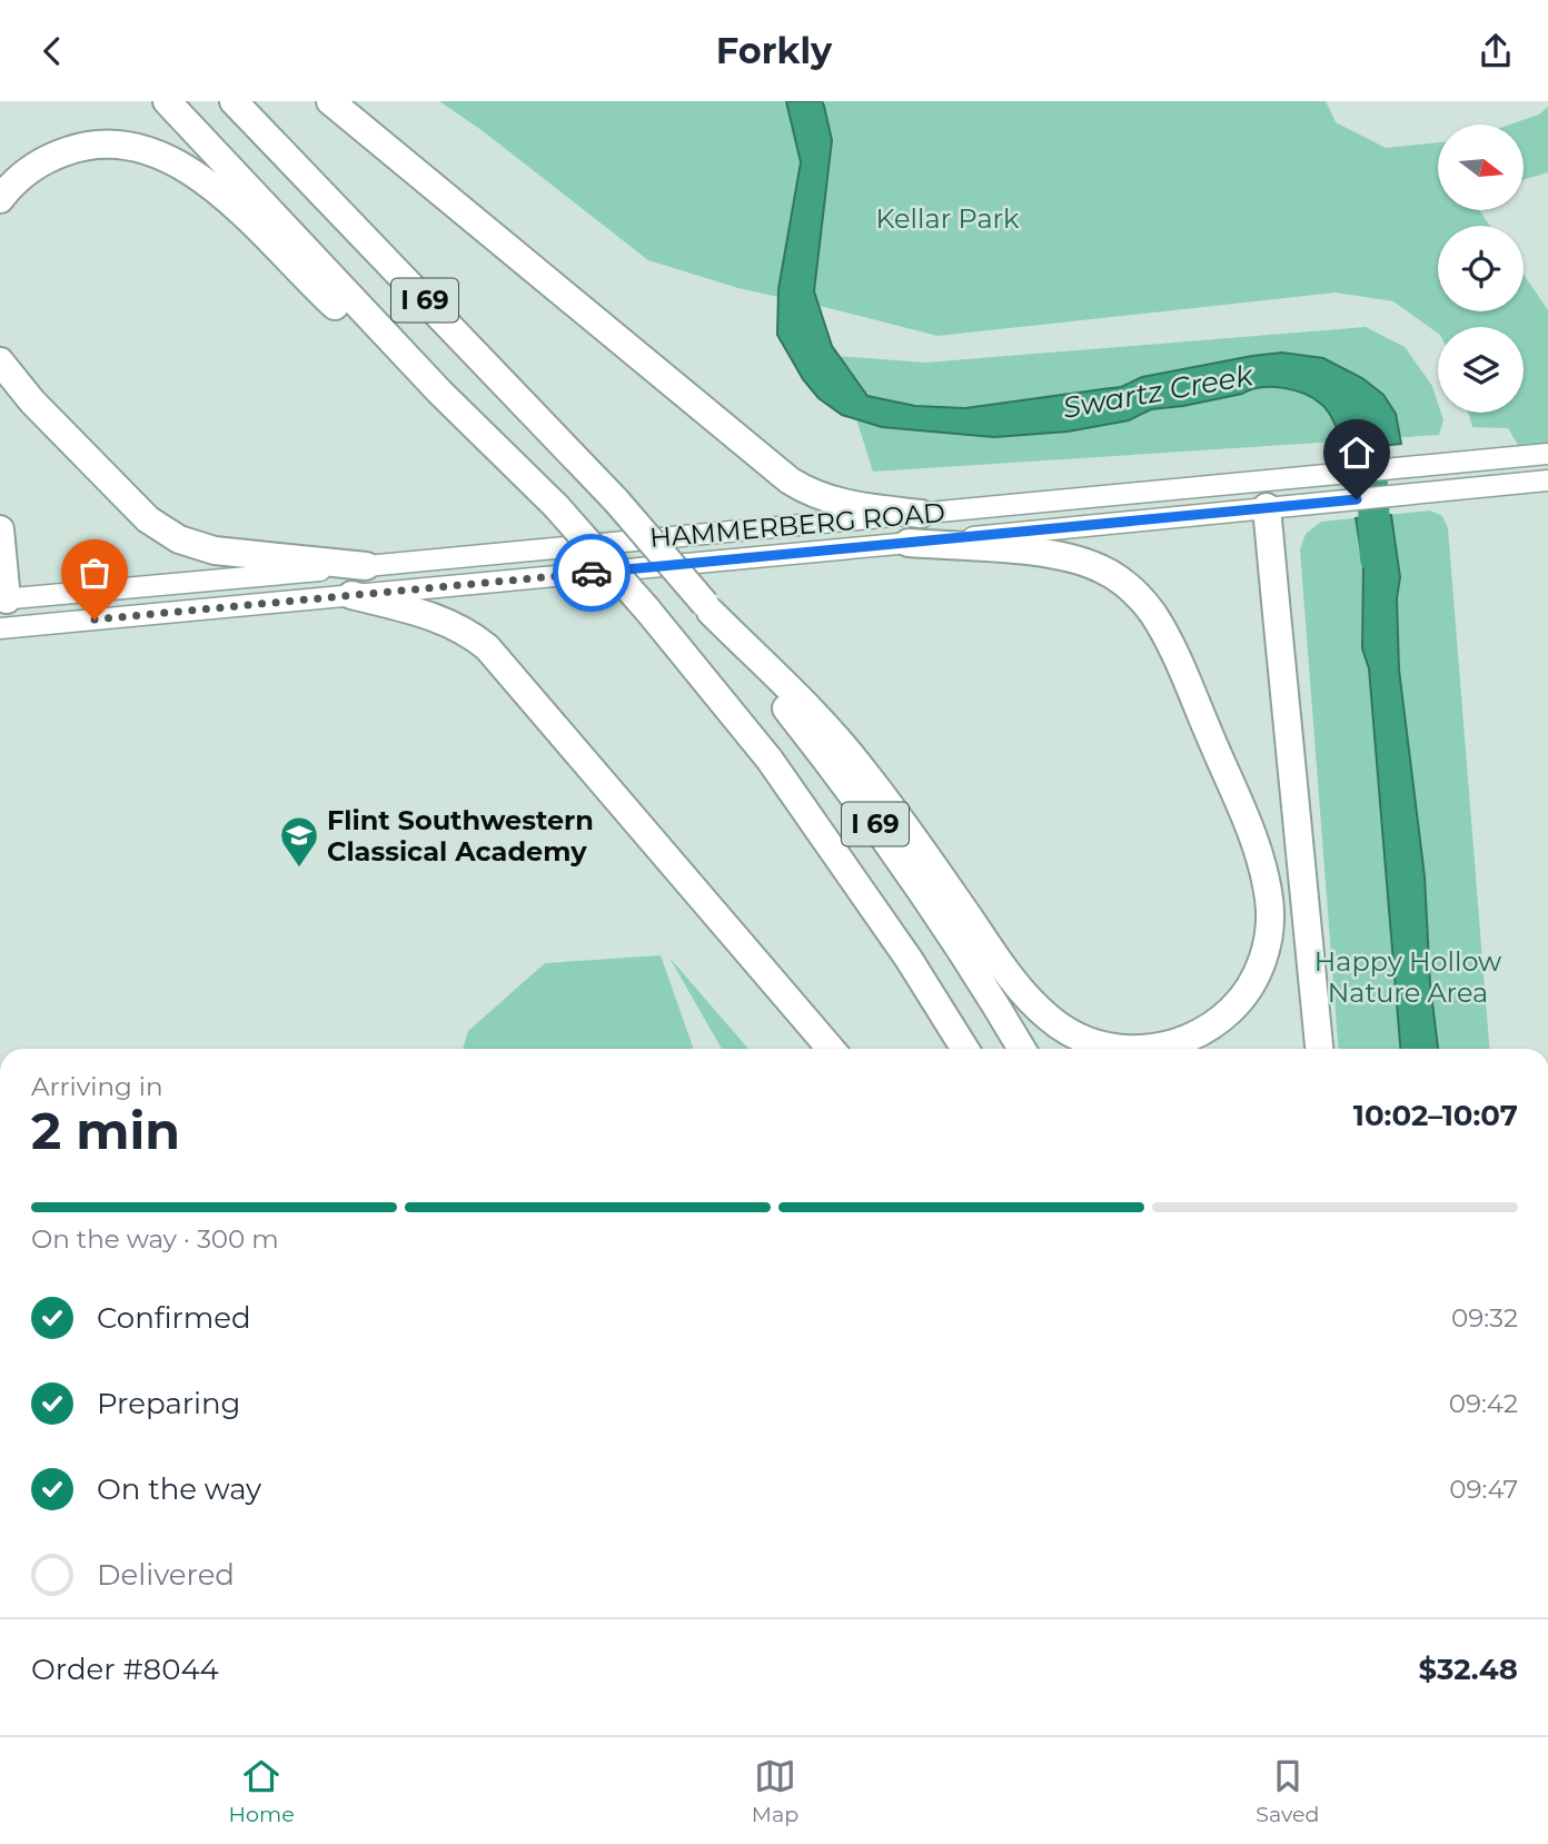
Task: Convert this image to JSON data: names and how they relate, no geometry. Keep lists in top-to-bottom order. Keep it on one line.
{"streets":{"highway":["I 69"],"street":["HAMMERBERG ROAD"]},"water":["Swartz Creek"],"parks":["Kellar Park","Happy Hollow Nature Area"],"places":{"school or university":["Flint Southwestern Classical Academy"]},"north":"right","page":{"header":"Forkly","heading":["2 min","Arriving in","10:02–10:07"],"panel":["Order #8044","$32.48"],"bar":"On the way · 300 m","list":[["Confirmed","09:32"],["Preparing","09:42"],["On the way","09:47"],"Delivered"],"tabs":["Home","Map","Saved"]}}
